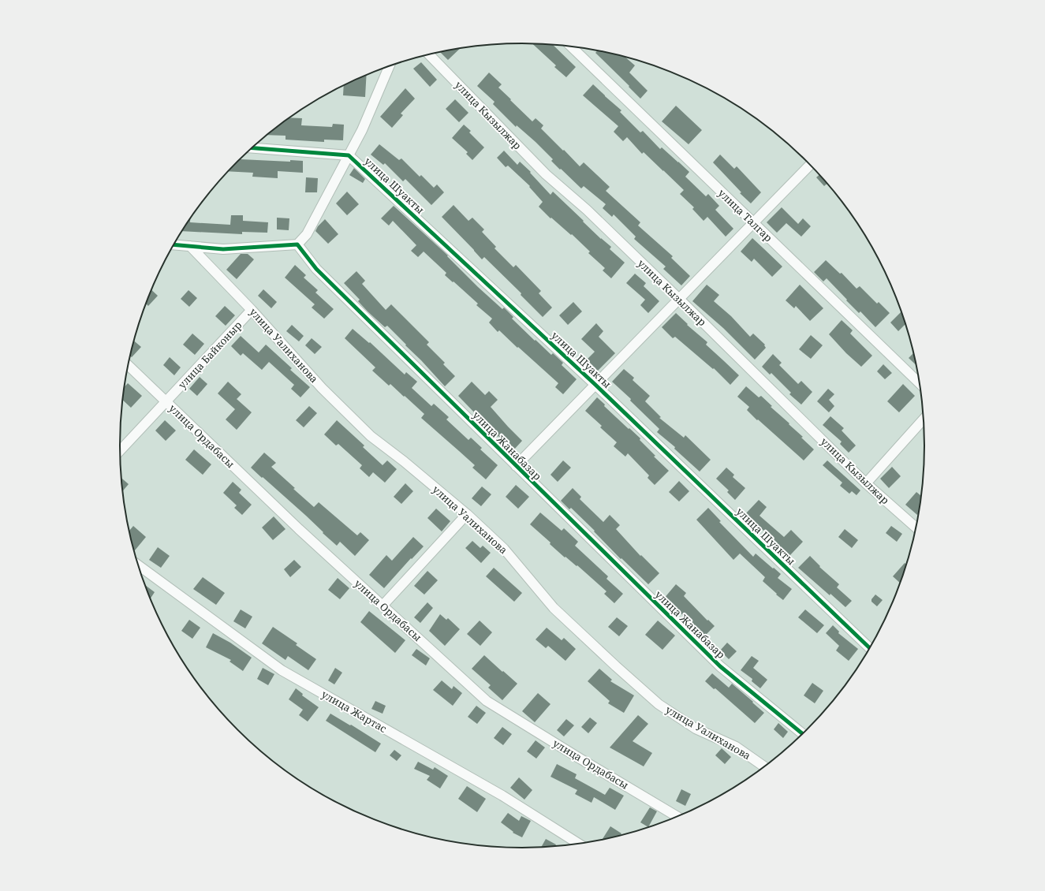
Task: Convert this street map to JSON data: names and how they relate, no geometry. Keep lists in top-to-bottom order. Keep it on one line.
{"streets":{"street":["улица Кызылжар","улица Шуакты","улица Талгар","улица Уалиханова","улица Байконыр","улица Ордабасы","улица Жанабазар","улица Жартас"]},"crossings":[["улица Уалиханова","улица Байконыр"],["улица Байконыр","улица Ордабасы"]]}
